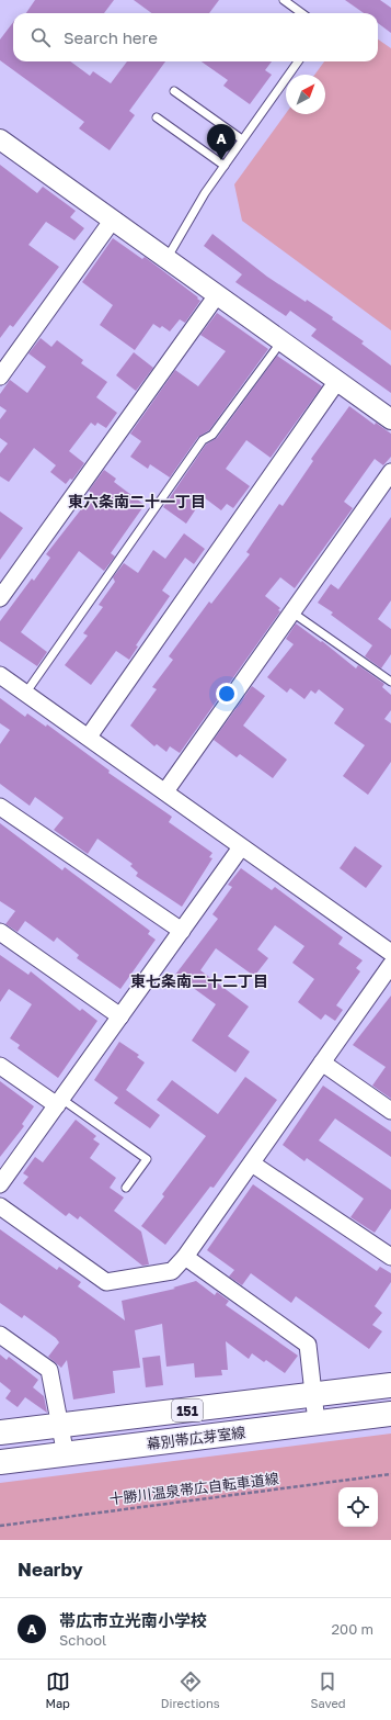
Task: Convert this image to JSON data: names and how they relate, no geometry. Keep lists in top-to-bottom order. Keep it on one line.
{"streets":{"main road":["151","幕別帯広芽室線"],"path":["十勝川温泉帯広自転車道線"]},"districts":["東六条南二十一丁目","東七条南二十二丁目"],"north":"top right","page":{"search":"Search here","pins":"A","heading":"Nearby","list":[{"mark":"A","name":"帯広市立光南小学校","note":"School","value":"200 m"}],"nav":["Map","Directions","Saved"]}}
